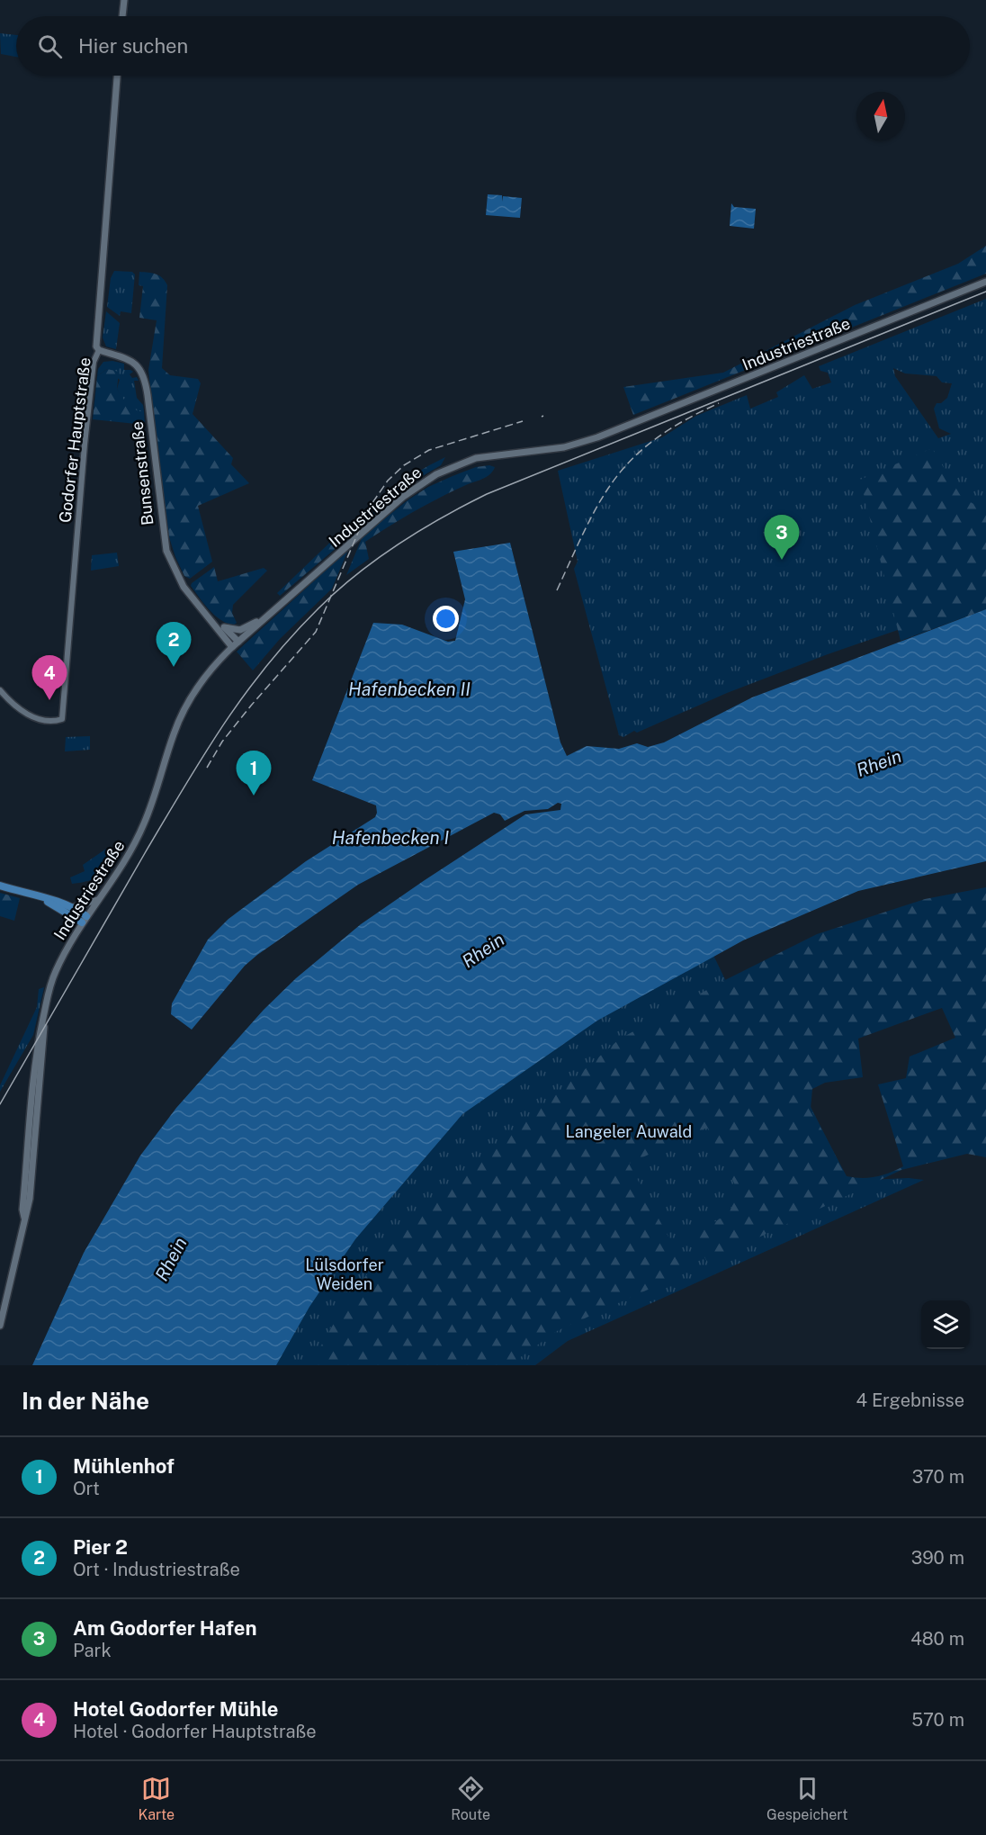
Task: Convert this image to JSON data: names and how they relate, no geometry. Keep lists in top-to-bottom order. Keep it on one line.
{"streets":{"main road":["Industriestraße","Godorfer Hauptstraße","Bunsenstraße"]},"crossings":[["Industriestraße","Bunsenstraße"],["Godorfer Hauptstraße","Bunsenstraße"]],"water":["Hafenbecken II","Rhein","Hafenbecken I"],"parks":["Langeler Auwald","Lülsdorfer Weiden"],"north":"top","page":{"search":"Hier suchen","pins":["3","2","4","1"],"heading":["In der Nähe","4 Ergebnisse"],"list":[{"mark":"1","name":"Mühlenhof","note":"Ort","value":"370 m"},{"mark":"2","name":"Pier 2","note":"Ort · Industriestraße","value":"390 m"},{"mark":"3","name":"Am Godorfer Hafen","note":"Park","value":"480 m"},{"mark":"4","name":"Hotel Godorfer Mühle","note":"Hotel · Godorfer Hauptstraße","value":"570 m"}],"nav":["Karte","Route","Gespeichert"]}}
